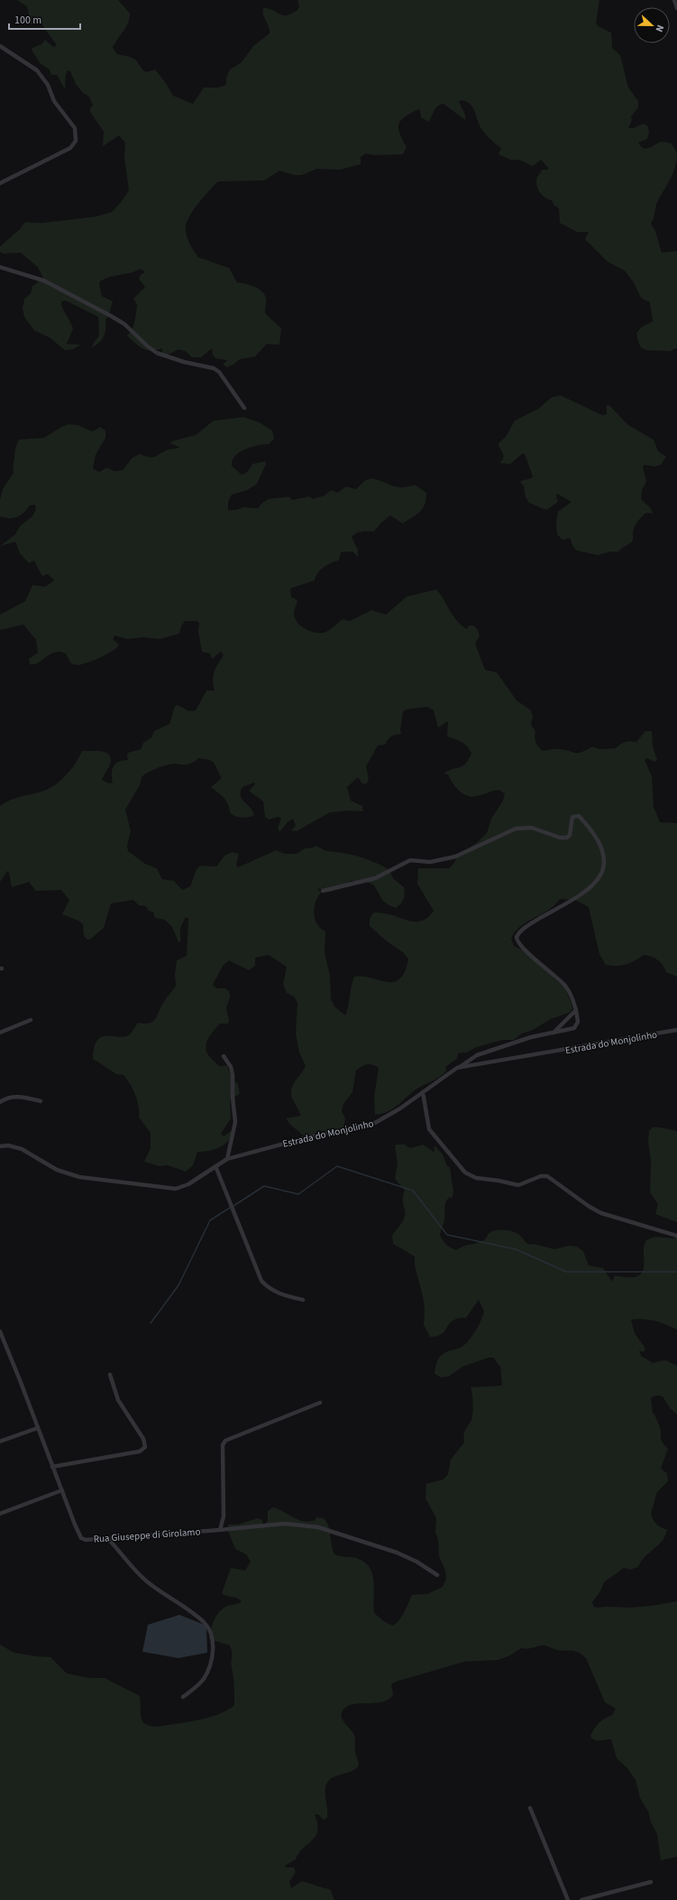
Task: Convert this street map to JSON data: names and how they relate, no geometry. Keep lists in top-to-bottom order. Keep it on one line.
{"streets":{"street":["Estrada do Monjolinho","Rua Giuseppe di Girolamo"]},"scale_bar":"100 m","north":"right"}
